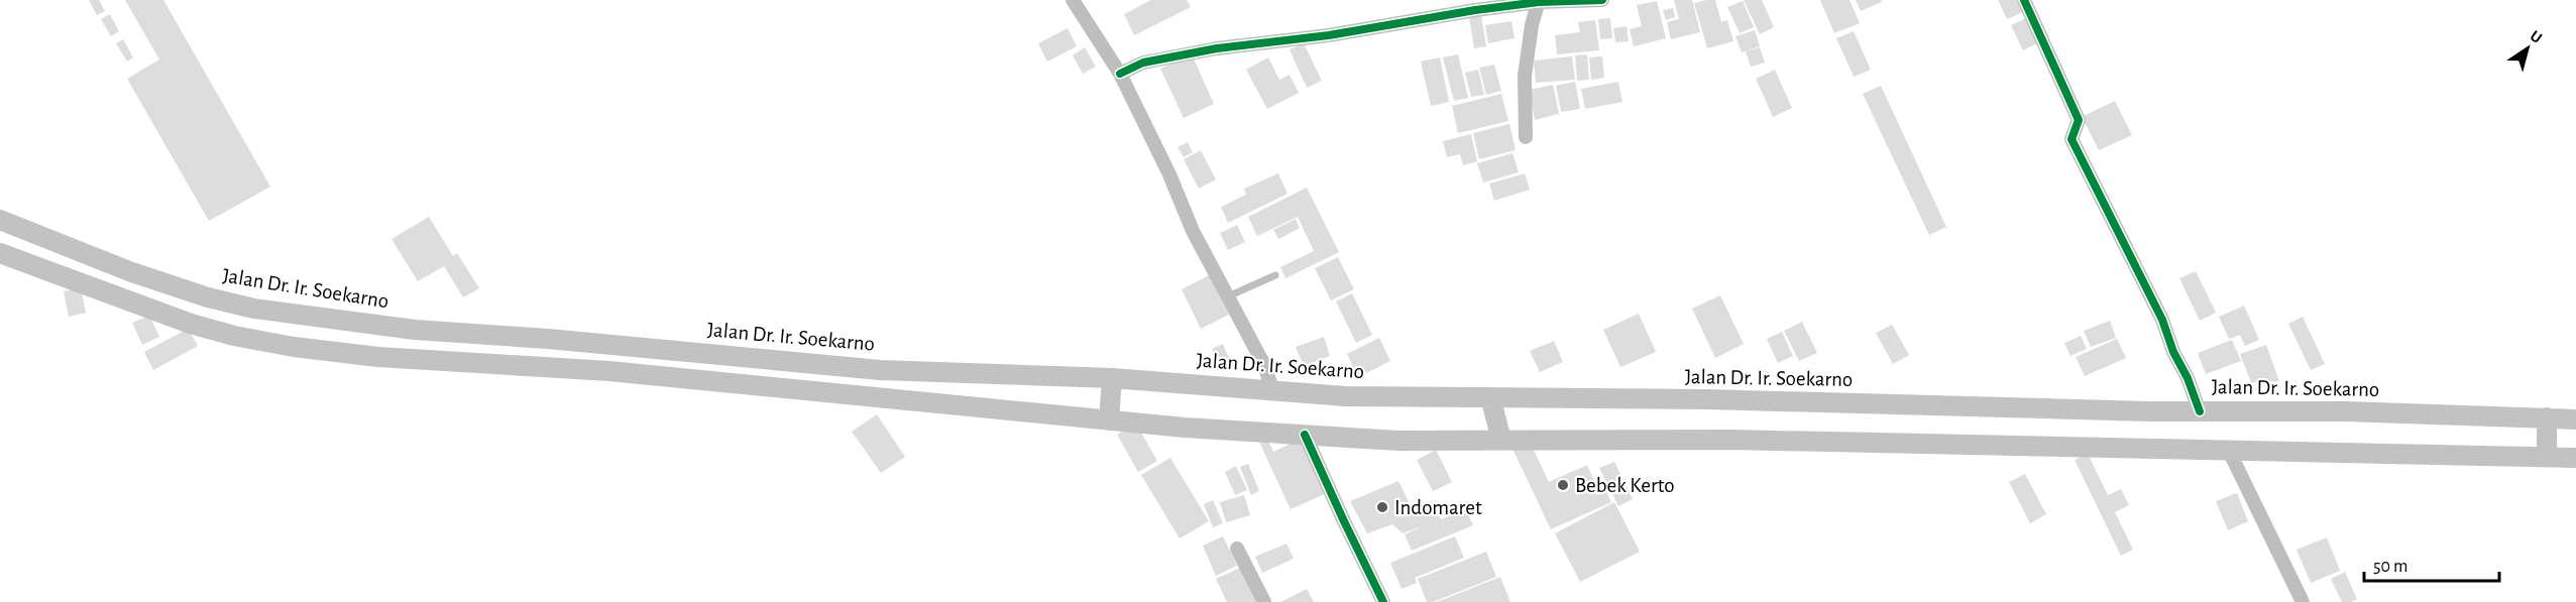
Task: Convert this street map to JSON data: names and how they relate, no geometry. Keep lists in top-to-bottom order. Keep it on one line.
{"streets":{"main road":["Jalan Dr. Ir. Soekarno"]},"places":["Bebek Kerto","Indomaret"],"scale_bar":"50 m","north":"top right"}
